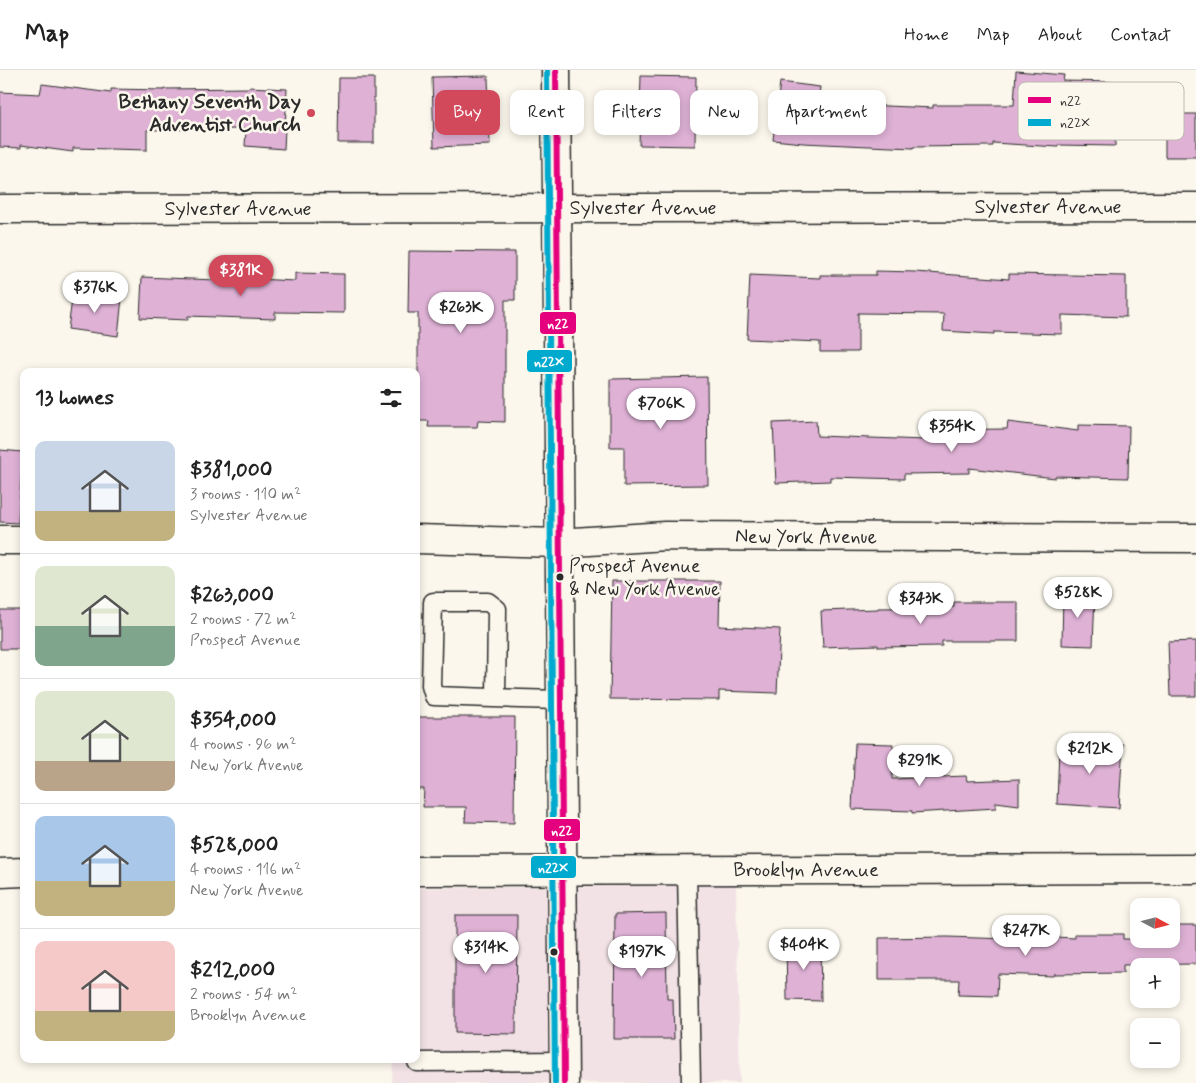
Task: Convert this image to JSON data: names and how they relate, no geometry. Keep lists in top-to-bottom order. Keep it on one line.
{"streets":{"street":["Sylvester Avenue","New York Avenue","Brooklyn Avenue"]},"places":["Bethany Seventh Day Adventist Church","Prospect Avenue & New York Avenue"],"lines":["transit line n22","transit line n22X"],"legend":["n22","n22X"],"north":"right","page":{"header":"Map","nav":["Home","Map","About","Contact"],"chip":["Buy","Rent","Filters","New","Apartment"],"price":["$381K","$376K","$263K","$706K","$354K","$528K","$343K","$212K","$291K","$247K","$404K","$314K","$197K"],"heading":"13 homes","list":[{"name":"$381,000","note":"3 rooms · 110 m² · Sylvester Avenue"},{"name":"$263,000","note":"2 rooms · 72 m² · Prospect Avenue"},{"name":"$354,000","note":"4 rooms · 96 m² · New York Avenue"},{"name":"$528,000","note":"4 rooms · 116 m² · New York Avenue"},{"name":"$212,000","note":"2 rooms · 54 m² · Brooklyn Avenue"}],"map_buttons":["+","−"]}}
